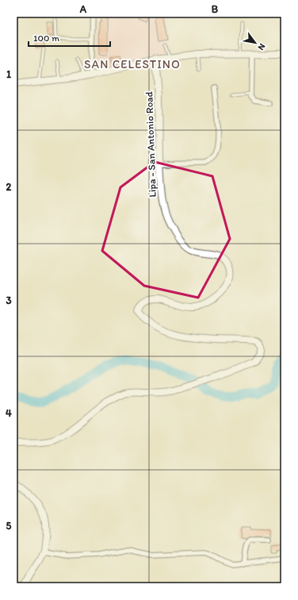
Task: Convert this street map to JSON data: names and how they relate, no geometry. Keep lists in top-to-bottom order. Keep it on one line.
{"streets":{"street":["Lipa - San Antonio Road"]},"districts":["SAN CELESTINO"],"scale_bar":"100 m","north":"bottom right","grid":{"columns":["A","B"],"rows":["1","2","3","4","5"]}}
